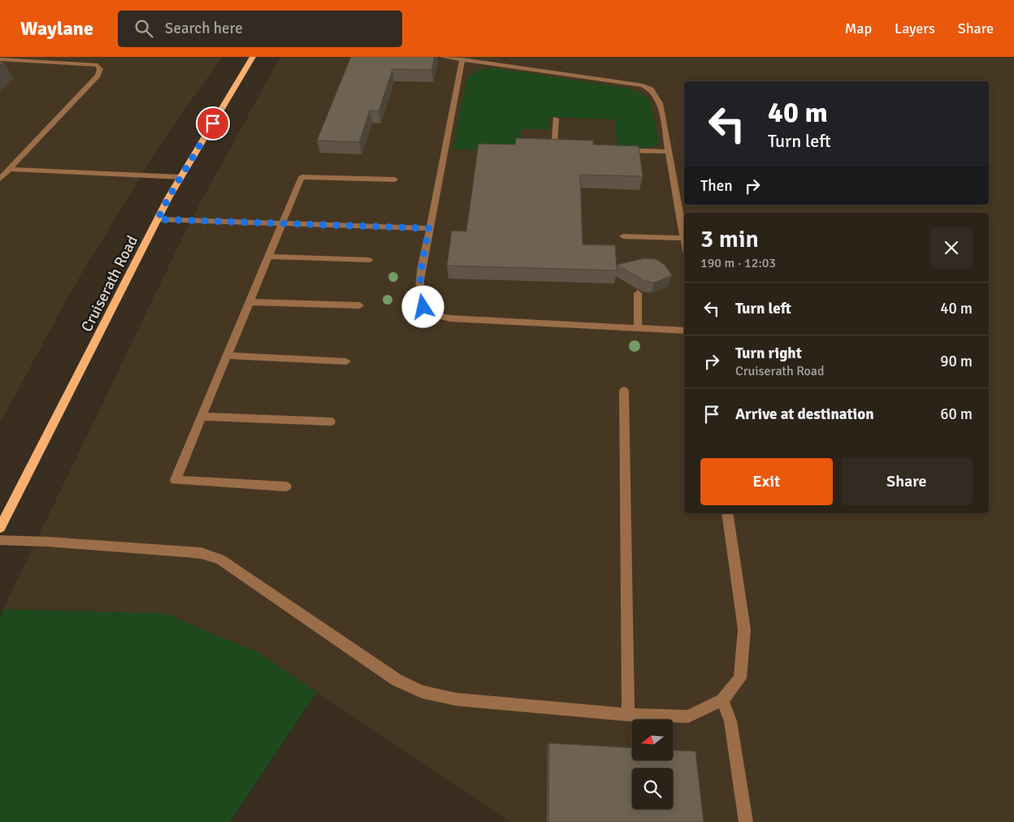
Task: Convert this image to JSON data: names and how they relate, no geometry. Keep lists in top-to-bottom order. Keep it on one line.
{"streets":{"main road":["Cruiserath Road"]},"north":"left","page":{"header":"Waylane","search":"Search here","nav":["Map","Layers","Share"],"turn":["40 m","Turn left"],"then":"Then","heading":["3 min","190 m · 12:03"],"list":[{"name":"Turn left","value":"40 m"},{"name":"Turn right","note":"Cruiserath Road","value":"90 m"},{"name":"Arrive at destination","value":"60 m"}],"buttons":["Exit","Share"]}}
